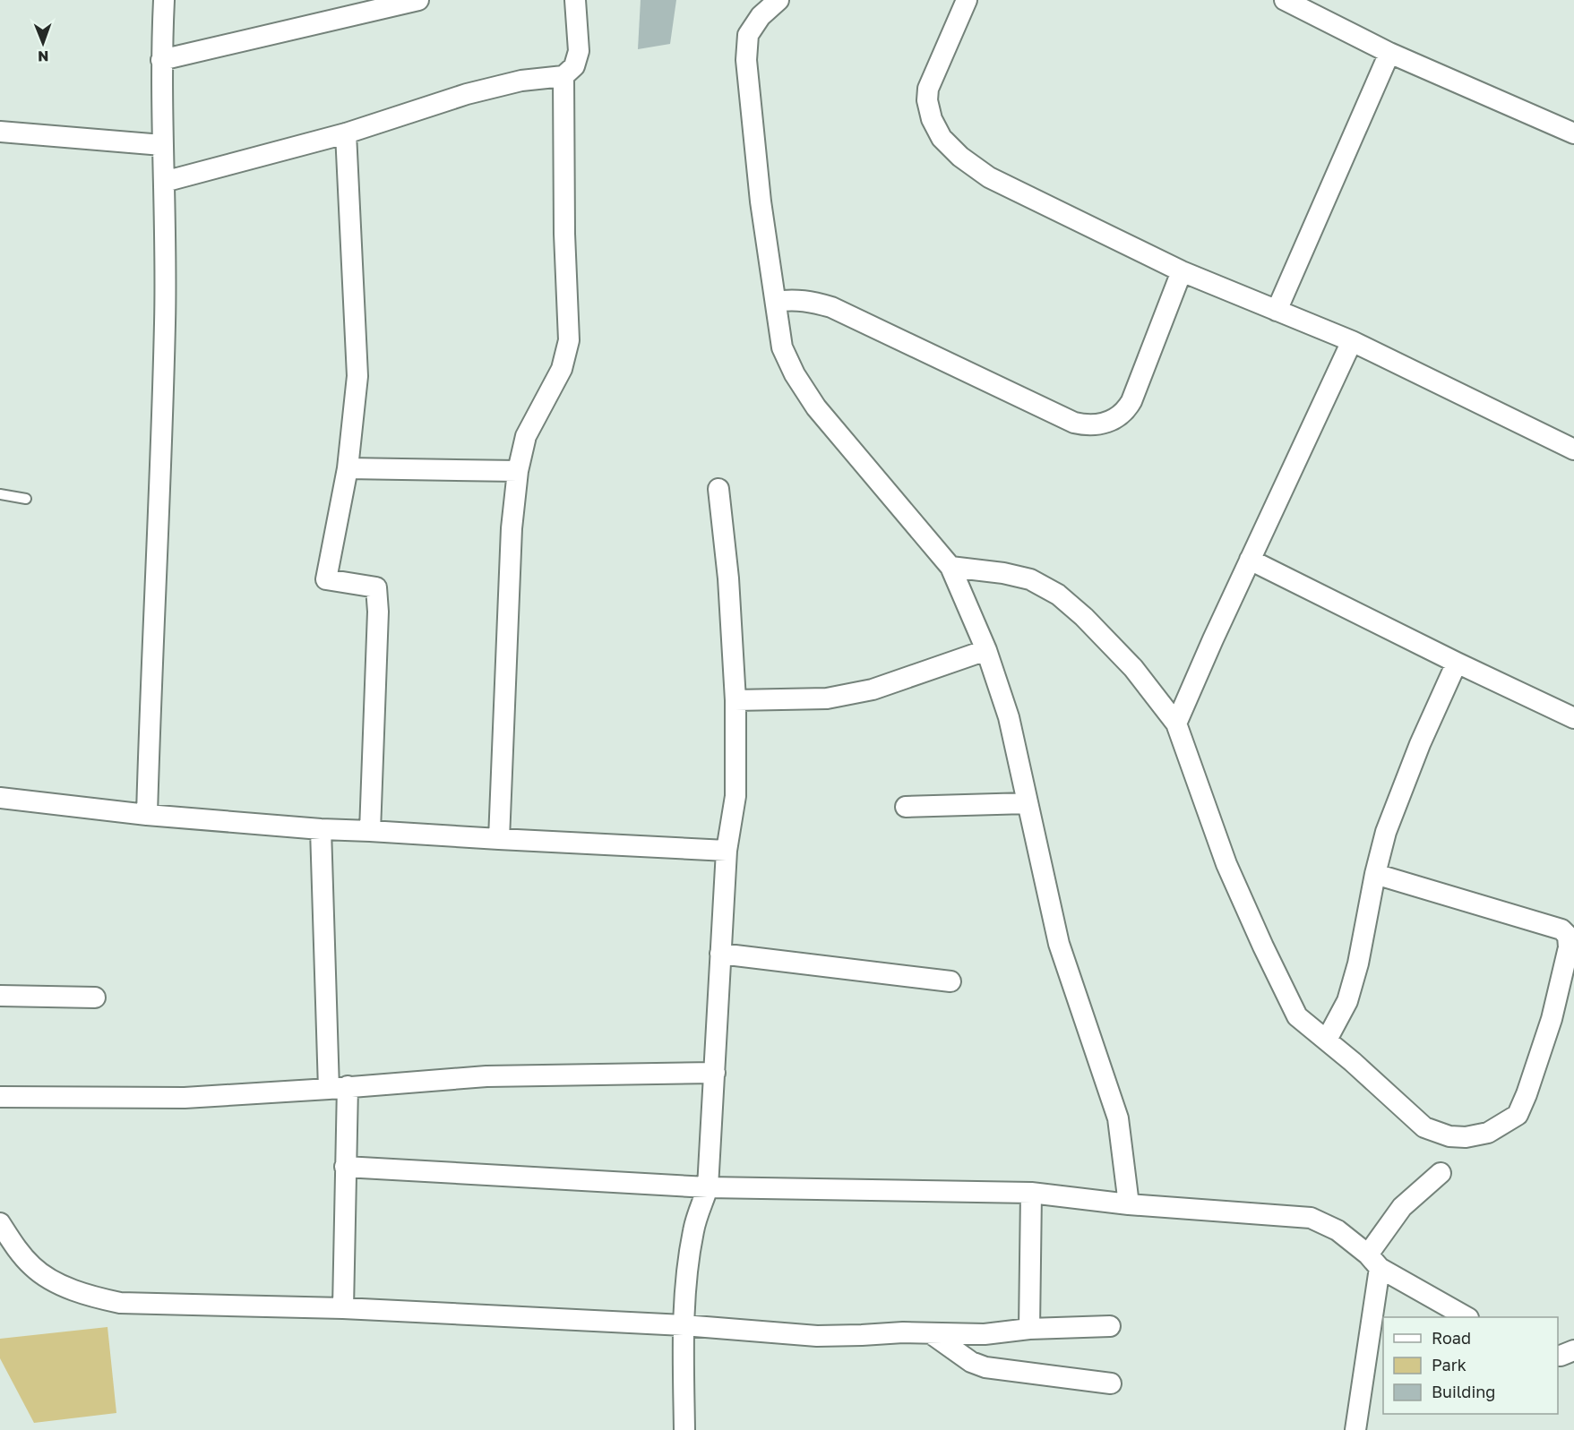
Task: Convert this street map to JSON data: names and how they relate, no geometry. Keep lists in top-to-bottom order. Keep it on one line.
{"legend":["Road","Park","Building"],"north":"bottom"}
